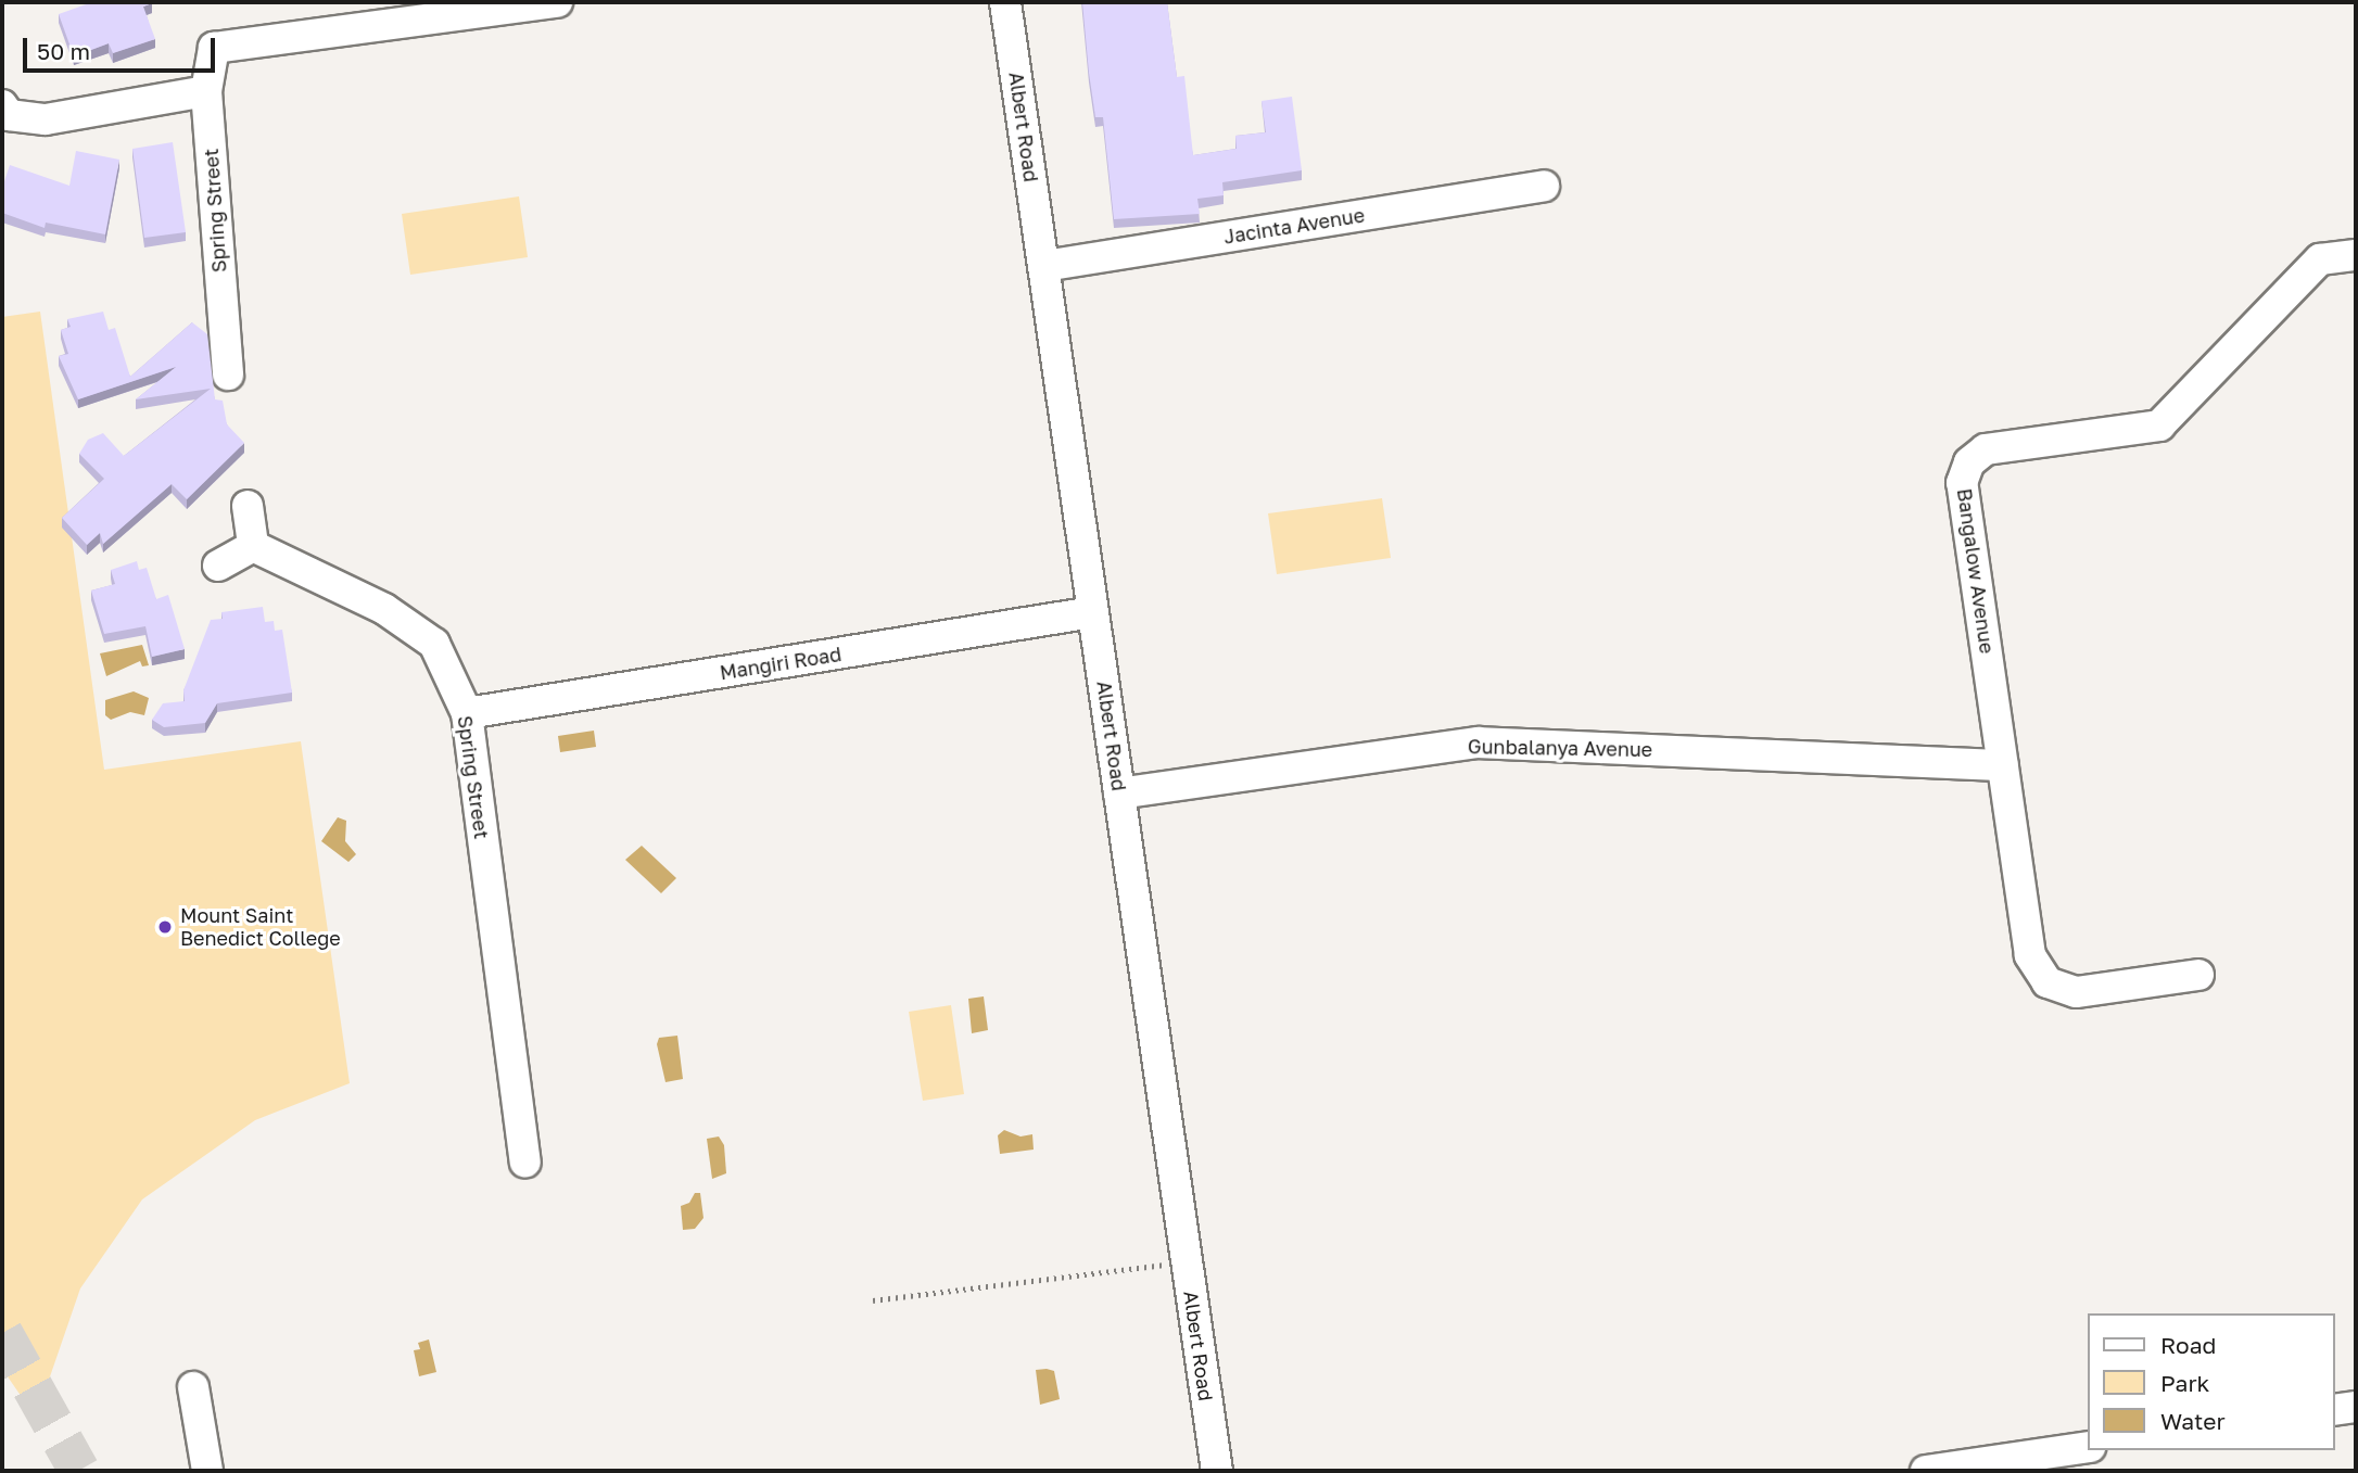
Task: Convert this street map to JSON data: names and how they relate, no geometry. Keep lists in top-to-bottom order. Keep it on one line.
{"streets":{"street":["Albert Road","Spring Street","Jacinta Avenue","Bangalow Avenue","Mangiri Road","Gunbalanya Avenue"]},"crossings":[["Albert Road","Jacinta Avenue"],["Albert Road","Mangiri Road"],["Albert Road","Gunbalanya Avenue"],["Spring Street","Mangiri Road"],["Bangalow Avenue","Gunbalanya Avenue"]],"places":["Mount Saint Benedict College"],"legend":["Road","Park","Water"],"scale_bar":"50 m"}
